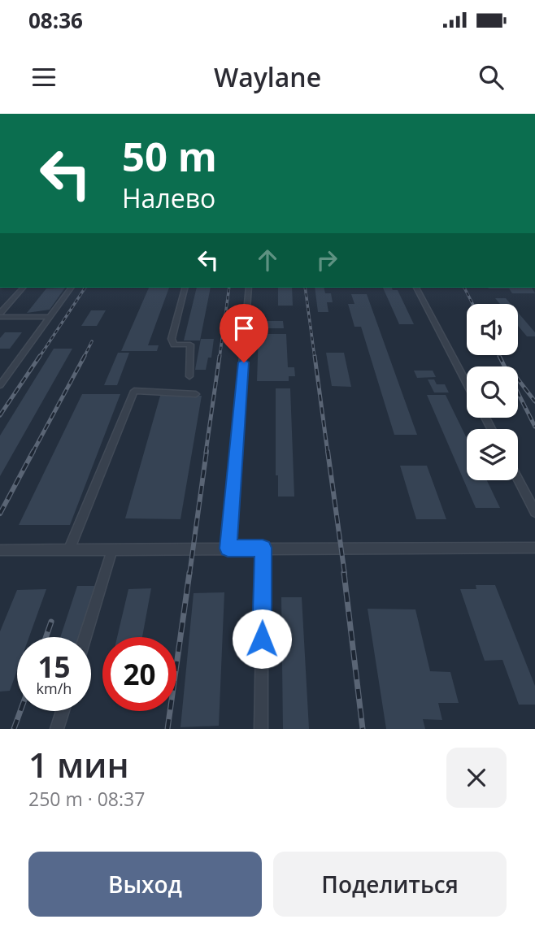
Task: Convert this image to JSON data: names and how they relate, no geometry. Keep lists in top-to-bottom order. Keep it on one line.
{"page":{"status":"08:36","header":"Waylane","turn":["50 m","Налево"],"speed":"15 km/h","limit":"20","heading":["1 мин","250 m · 08:37"],"buttons":["Выход","Поделиться"]}}
